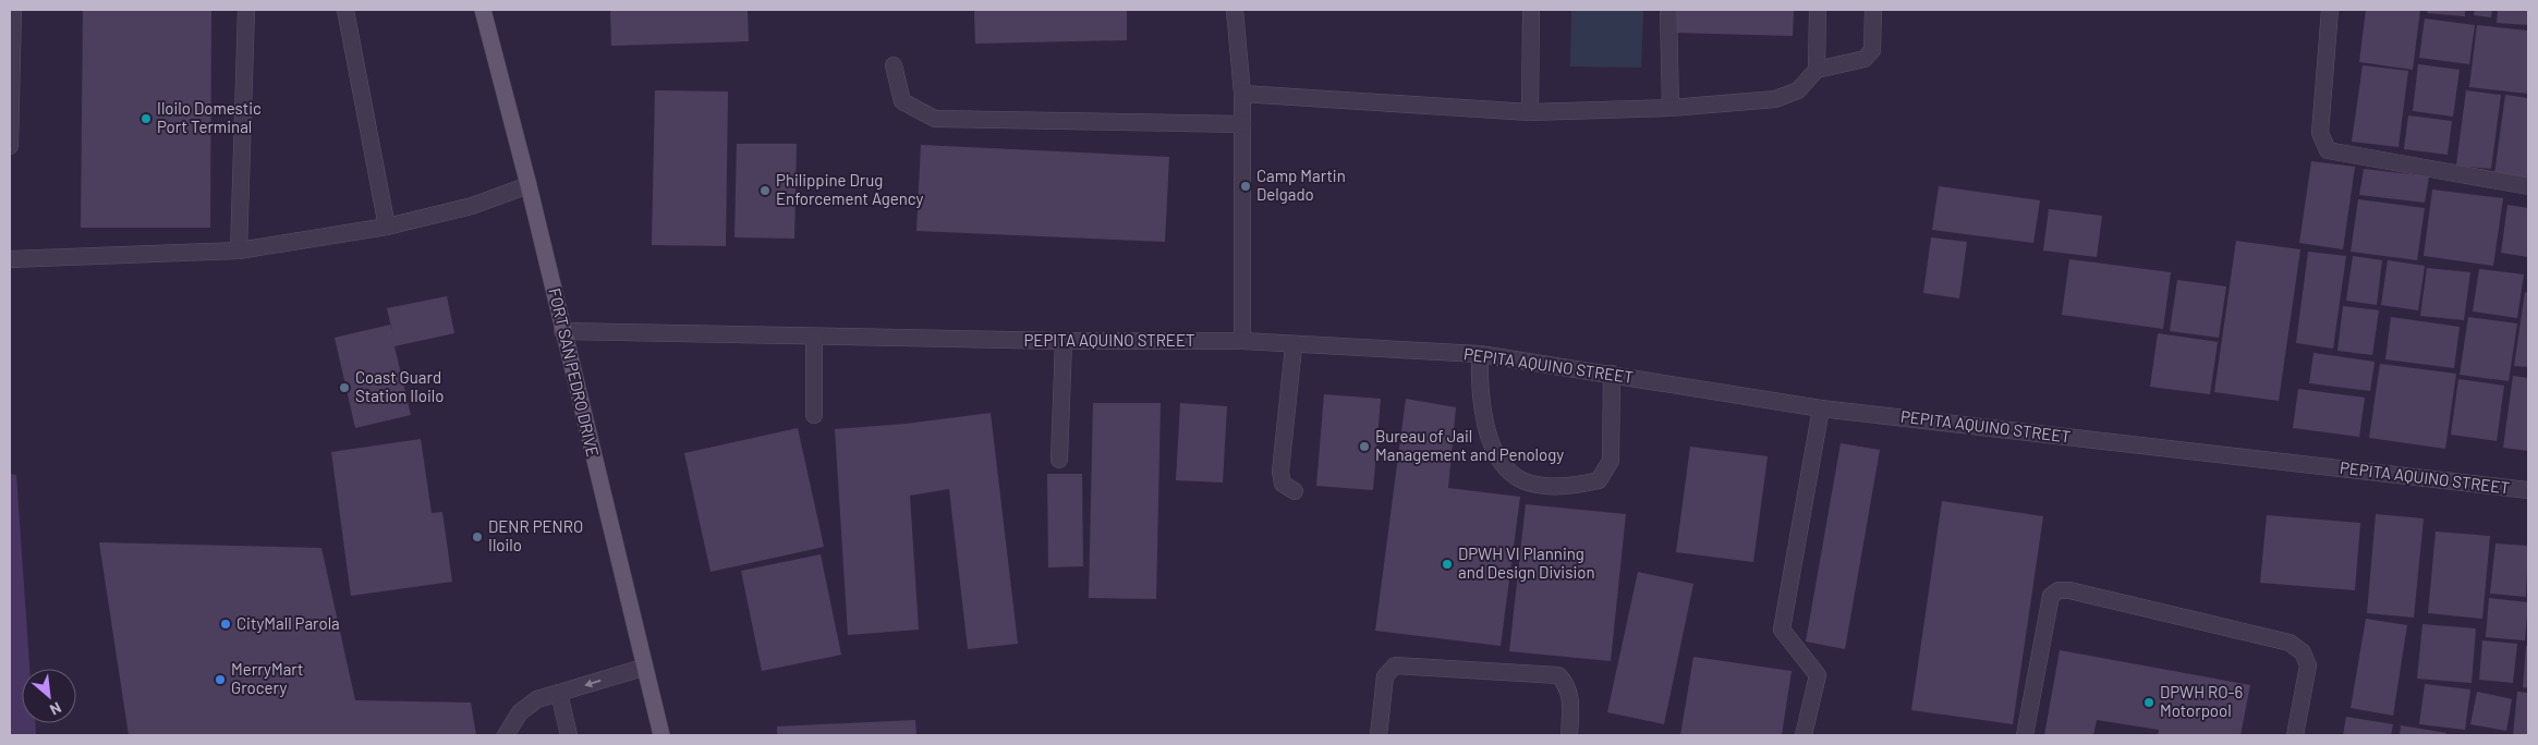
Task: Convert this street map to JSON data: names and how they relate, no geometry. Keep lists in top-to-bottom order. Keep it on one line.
{"streets":{"main road":["FORT SAN PEDRO DRIVE"],"street":["PEPITA AQUINO STREET"]},"crossings":[["PEPITA AQUINO STREET","FORT SAN PEDRO DRIVE"]],"places":["Iloilo Domestic Port Terminal","Camp Martin Delgado","Philippine Drug Enforcement Agency","Coast Guard Station Iloilo","Bureau of Jail Management and Penology","DENR PENRO Iloilo","DPWH VI Planning and Design Division","CityMall Parola","MerryMart Grocery","DPWH RO-6 Motorpool"],"north":"bottom right"}
